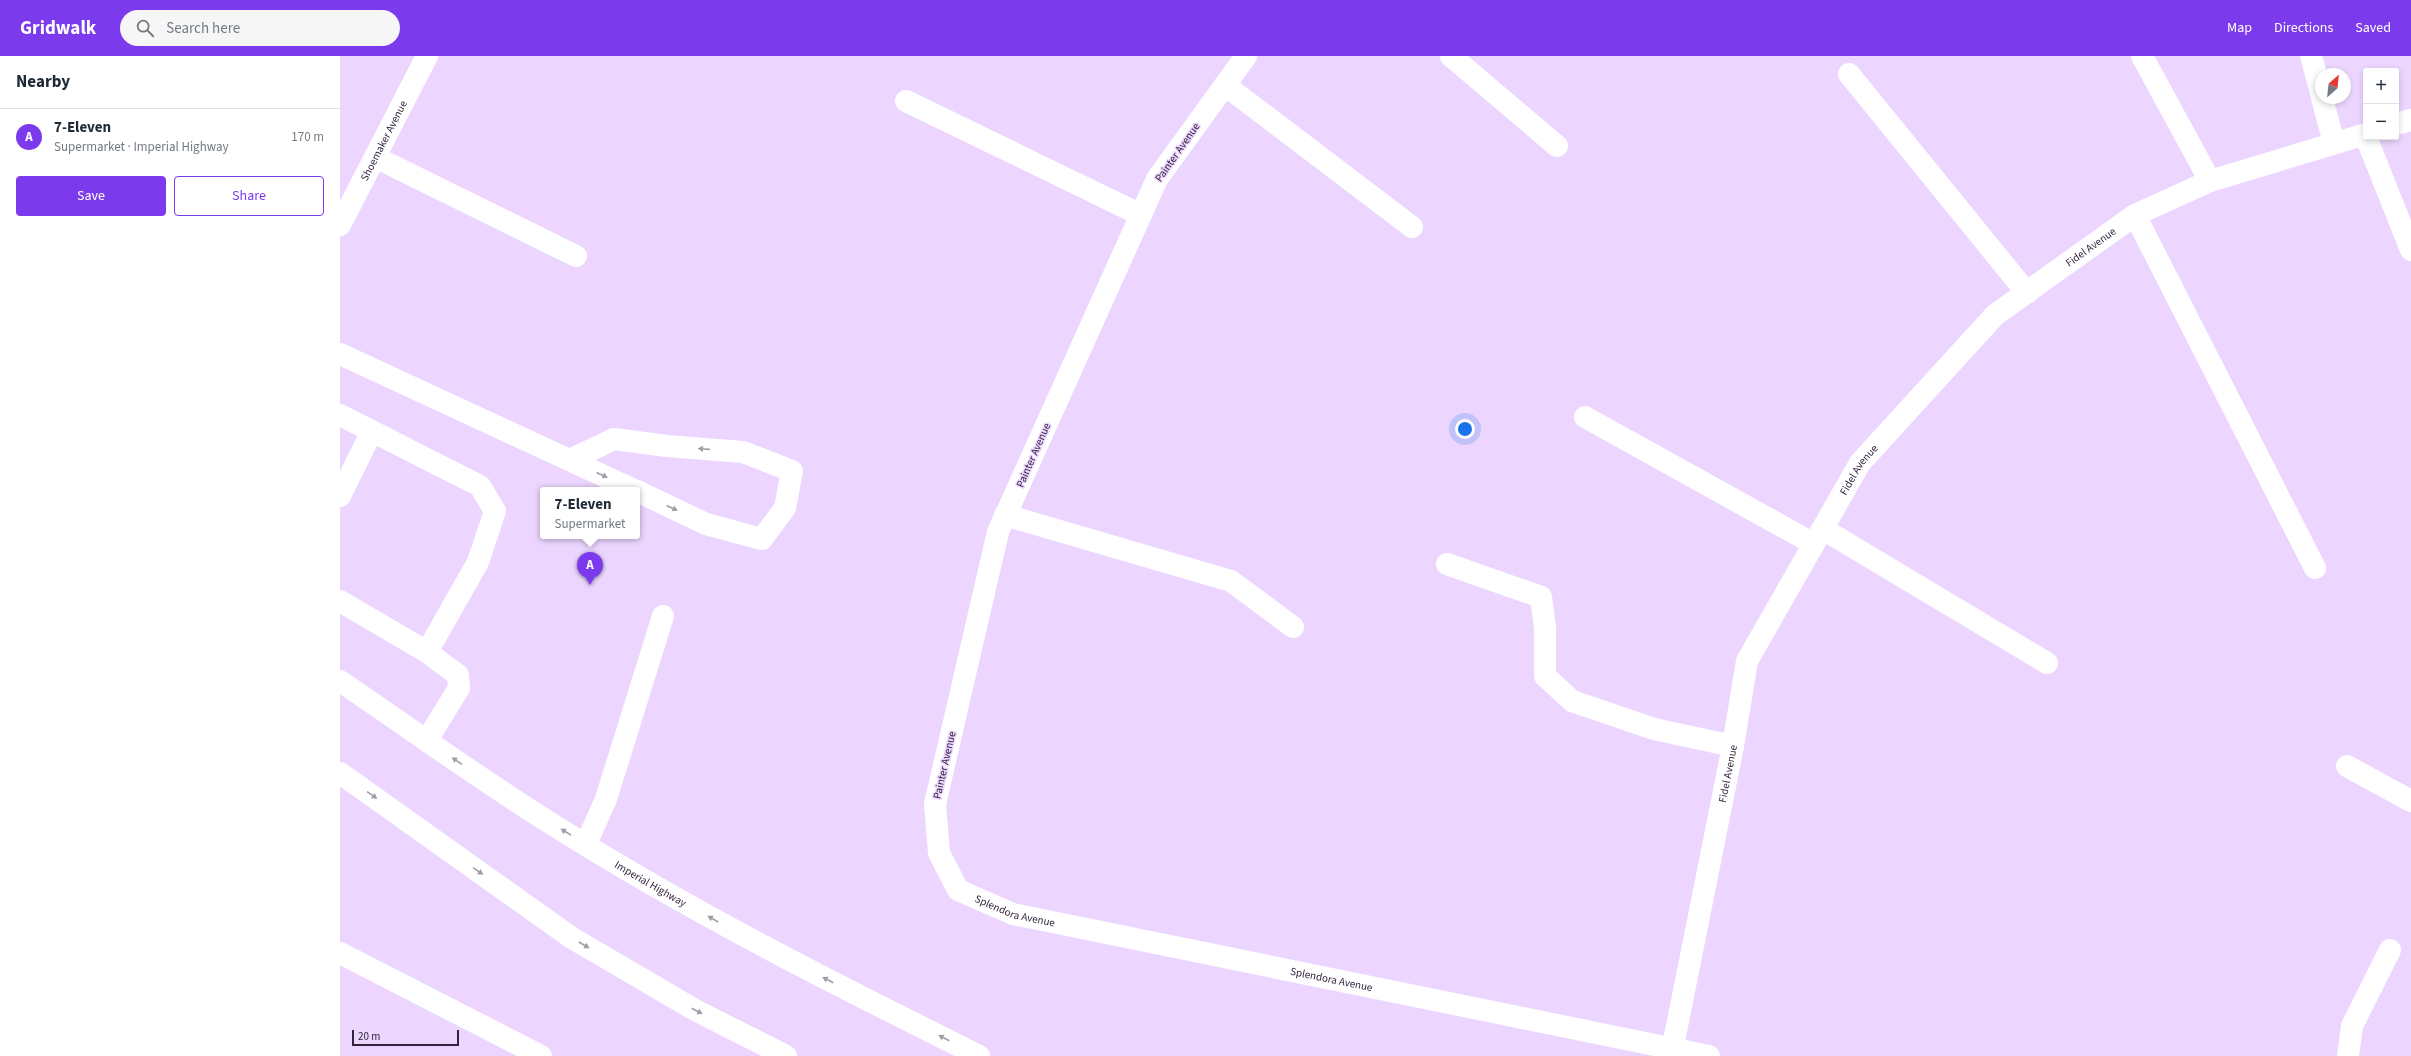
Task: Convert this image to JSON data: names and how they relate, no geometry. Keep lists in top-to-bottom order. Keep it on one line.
{"streets":{"street":["Shoemaker Avenue","Painter Avenue","Fidel Avenue","Imperial Highway","Splendora Avenue"]},"crossings":[["Painter Avenue","Splendora Avenue"],["Fidel Avenue","Splendora Avenue"]],"scale_bar":"20 m","north":"top right","page":{"header":"Gridwalk","search":"Search here","nav":["Map","Directions","Saved"],"heading":"Nearby","map_buttons":["+","−"],"list":[{"mark":"A","name":"7-Eleven","note":"Supermarket · Imperial Highway","value":"170 m"}],"buttons":["Save","Share"],"popup":["7-Eleven","Supermarket"],"pins":"A","scale":"20 m"}}
